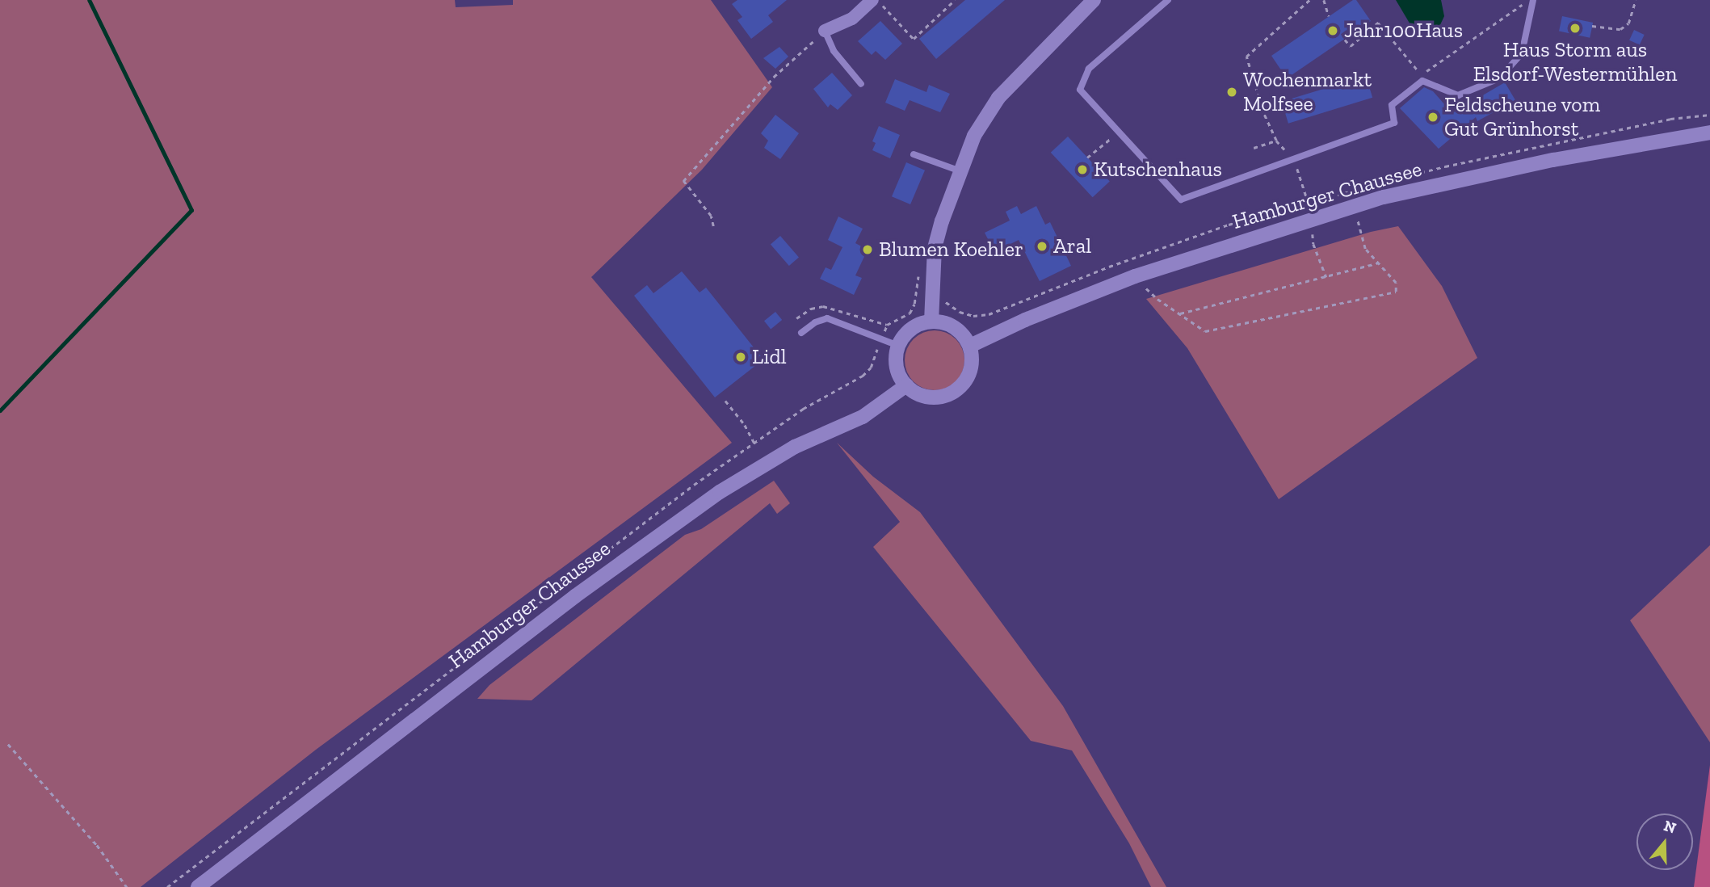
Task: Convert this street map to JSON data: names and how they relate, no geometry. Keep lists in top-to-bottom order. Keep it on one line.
{"streets":{"main road":["Hamburger Chaussee"]},"places":["Haus Storm aus Elsdorf-Westermühlen","Jahr100Haus","Wochenmarkt Molfsee","Feldscheune vom Gut Grünhorst","Kutschenhaus","Aral","Blumen Koehler","Lidl"],"north":"top"}
